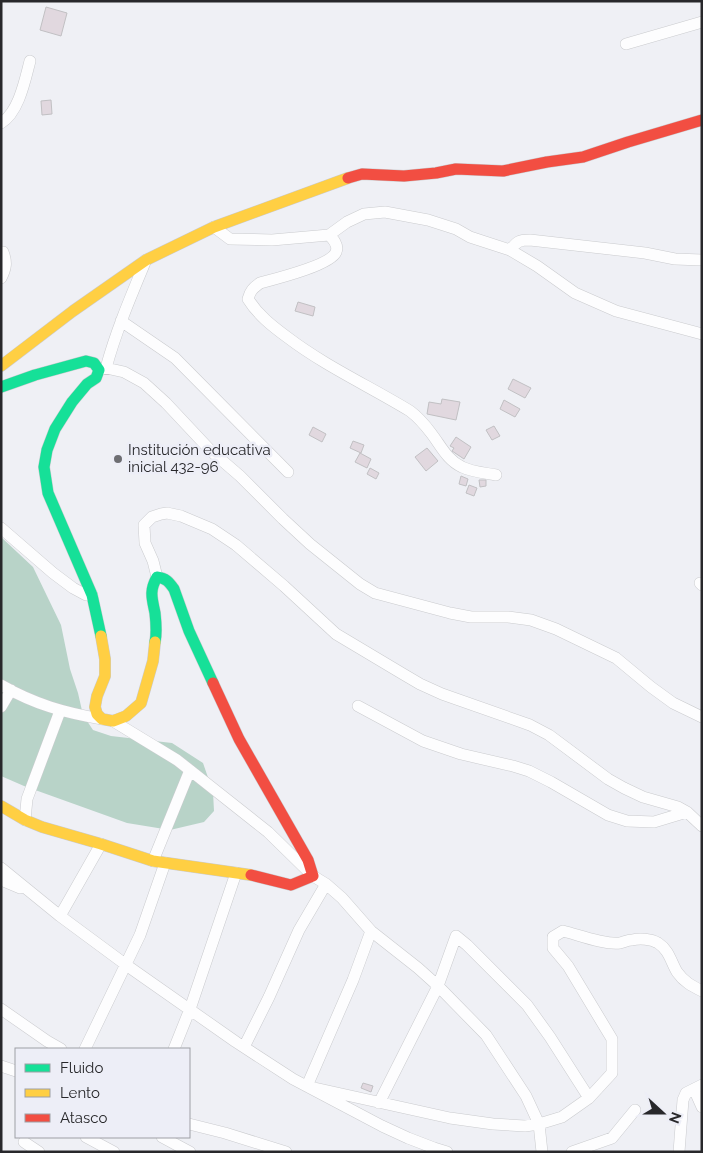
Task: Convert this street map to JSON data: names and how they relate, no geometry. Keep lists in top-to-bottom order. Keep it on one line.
{"places":["Institución educativa inicial 432-96"],"legend":["Fluido","Lento","Atasco"],"north":"right"}
